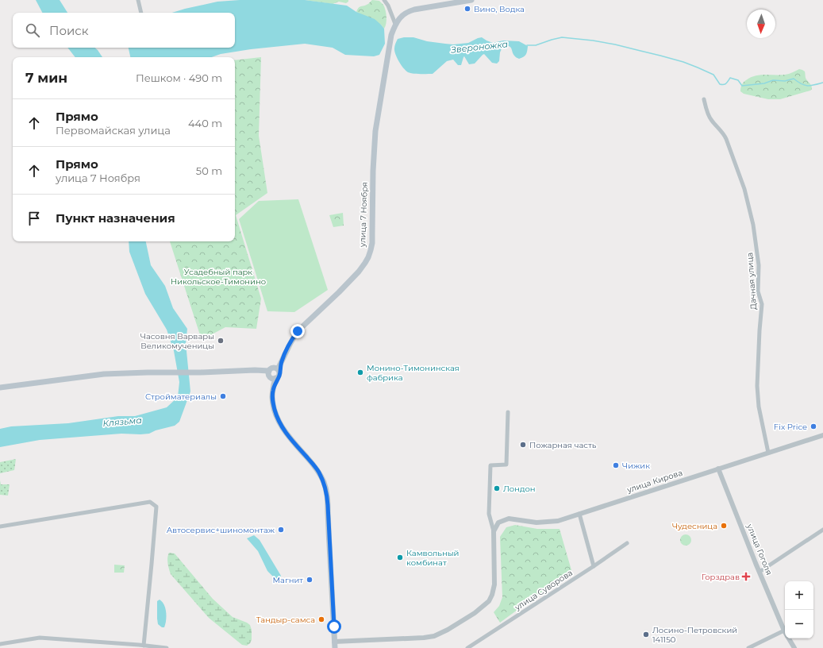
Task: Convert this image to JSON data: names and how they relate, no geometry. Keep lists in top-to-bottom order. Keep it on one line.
{"streets":{"main road":["улица 7 Ноября"],"street":["Дачная улица","улица Кирова","улица Гоголя","улица Суворова"]},"crossings":[["Дачная улица","улица Кирова"],["улица Кирова","улица Гоголя"]],"water":["Звероножка","Клязьма"],"parks":["Усадебный парк Никольское-Тимонино"],"places":{"other":["Вино, Водка","Часовня Варвары Великомученицы","Монино-Тимонинская фабрика","Стройматериалы","Fix Price","Пожарная часть","Чижик","Лондон","Чудесница","Автосервис+шиномонтаж","Камвольный комбинат","Магнит","Тандыр-самса","Лосино-Петровский 141150"],"health":["Горздрав"]},"north":"bottom","page":{"search":"Поиск","heading":["7 мин","Пешком · 490 m"],"list":[["Прямо","Первомайская улица","440 m"],["Прямо","улица 7 Ноября","50 m"],"Пункт назначения"],"map_buttons":["+","−"]}}
